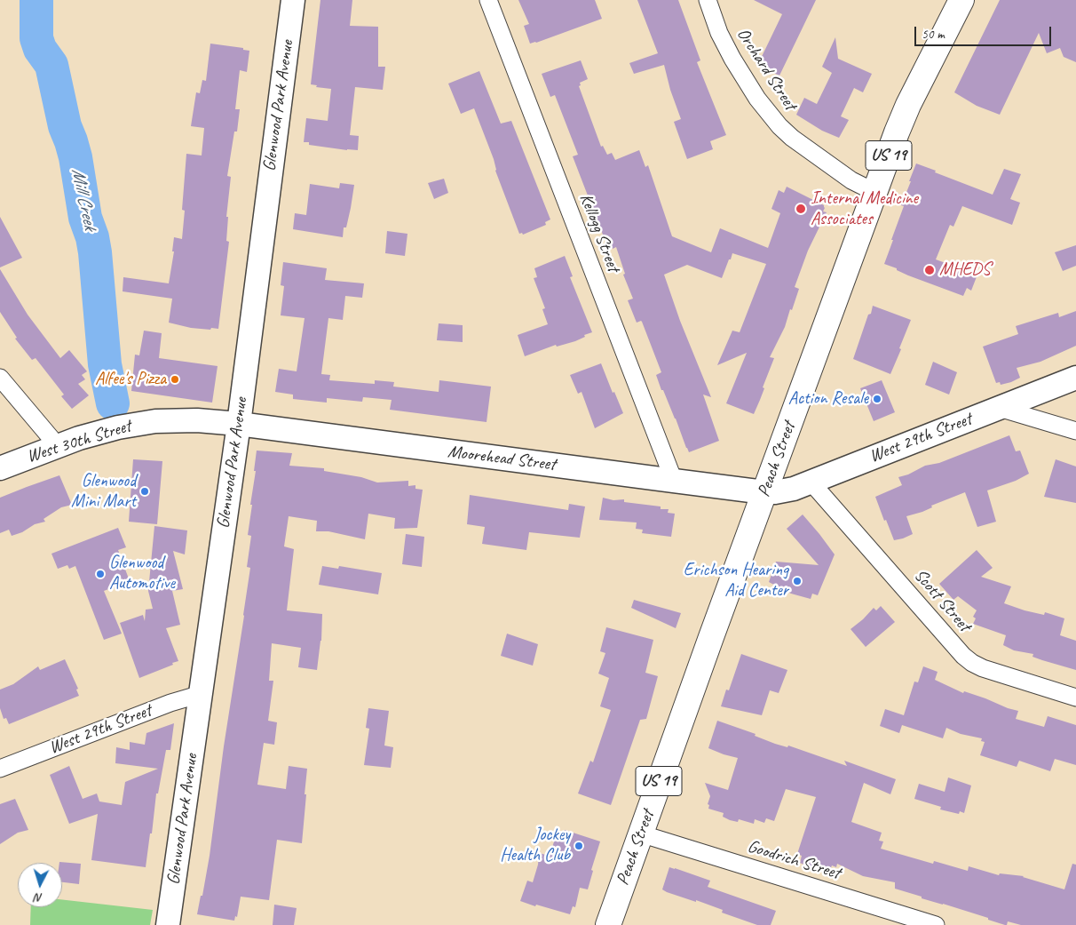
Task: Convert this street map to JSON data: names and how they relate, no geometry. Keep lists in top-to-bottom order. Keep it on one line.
{"streets":{"main road":["US 19","Peach Street"],"street":["Orchard Street","Glenwood Park Avenue","Kellogg Street","West 29th Street","West 30th Street","Moorehead Street","Scott Street","Goodrich Street"]},"crossings":[["Orchard Street","Peach Street"],["Glenwood Park Avenue","West 29th Street"],["Glenwood Park Avenue","West 30th Street"],["Glenwood Park Avenue","Moorehead Street"],["Kellogg Street","Moorehead Street"],["West 29th Street","Moorehead Street"],["West 29th Street","Peach Street"],["West 29th Street","Scott Street"],["West 30th Street","Moorehead Street"],["Moorehead Street","Peach Street"],["Peach Street","Goodrich Street"]],"water":["Mill Creek"],"places":["Internal Medicine Associates","MHEDS","Alfee's Pizza","Action Resale","Glenwood Mini Mart","Glenwood Automotive","Erichson Hearing Aid Center","Jockey Health Club"],"scale_bar":"50 m","north":"bottom"}
